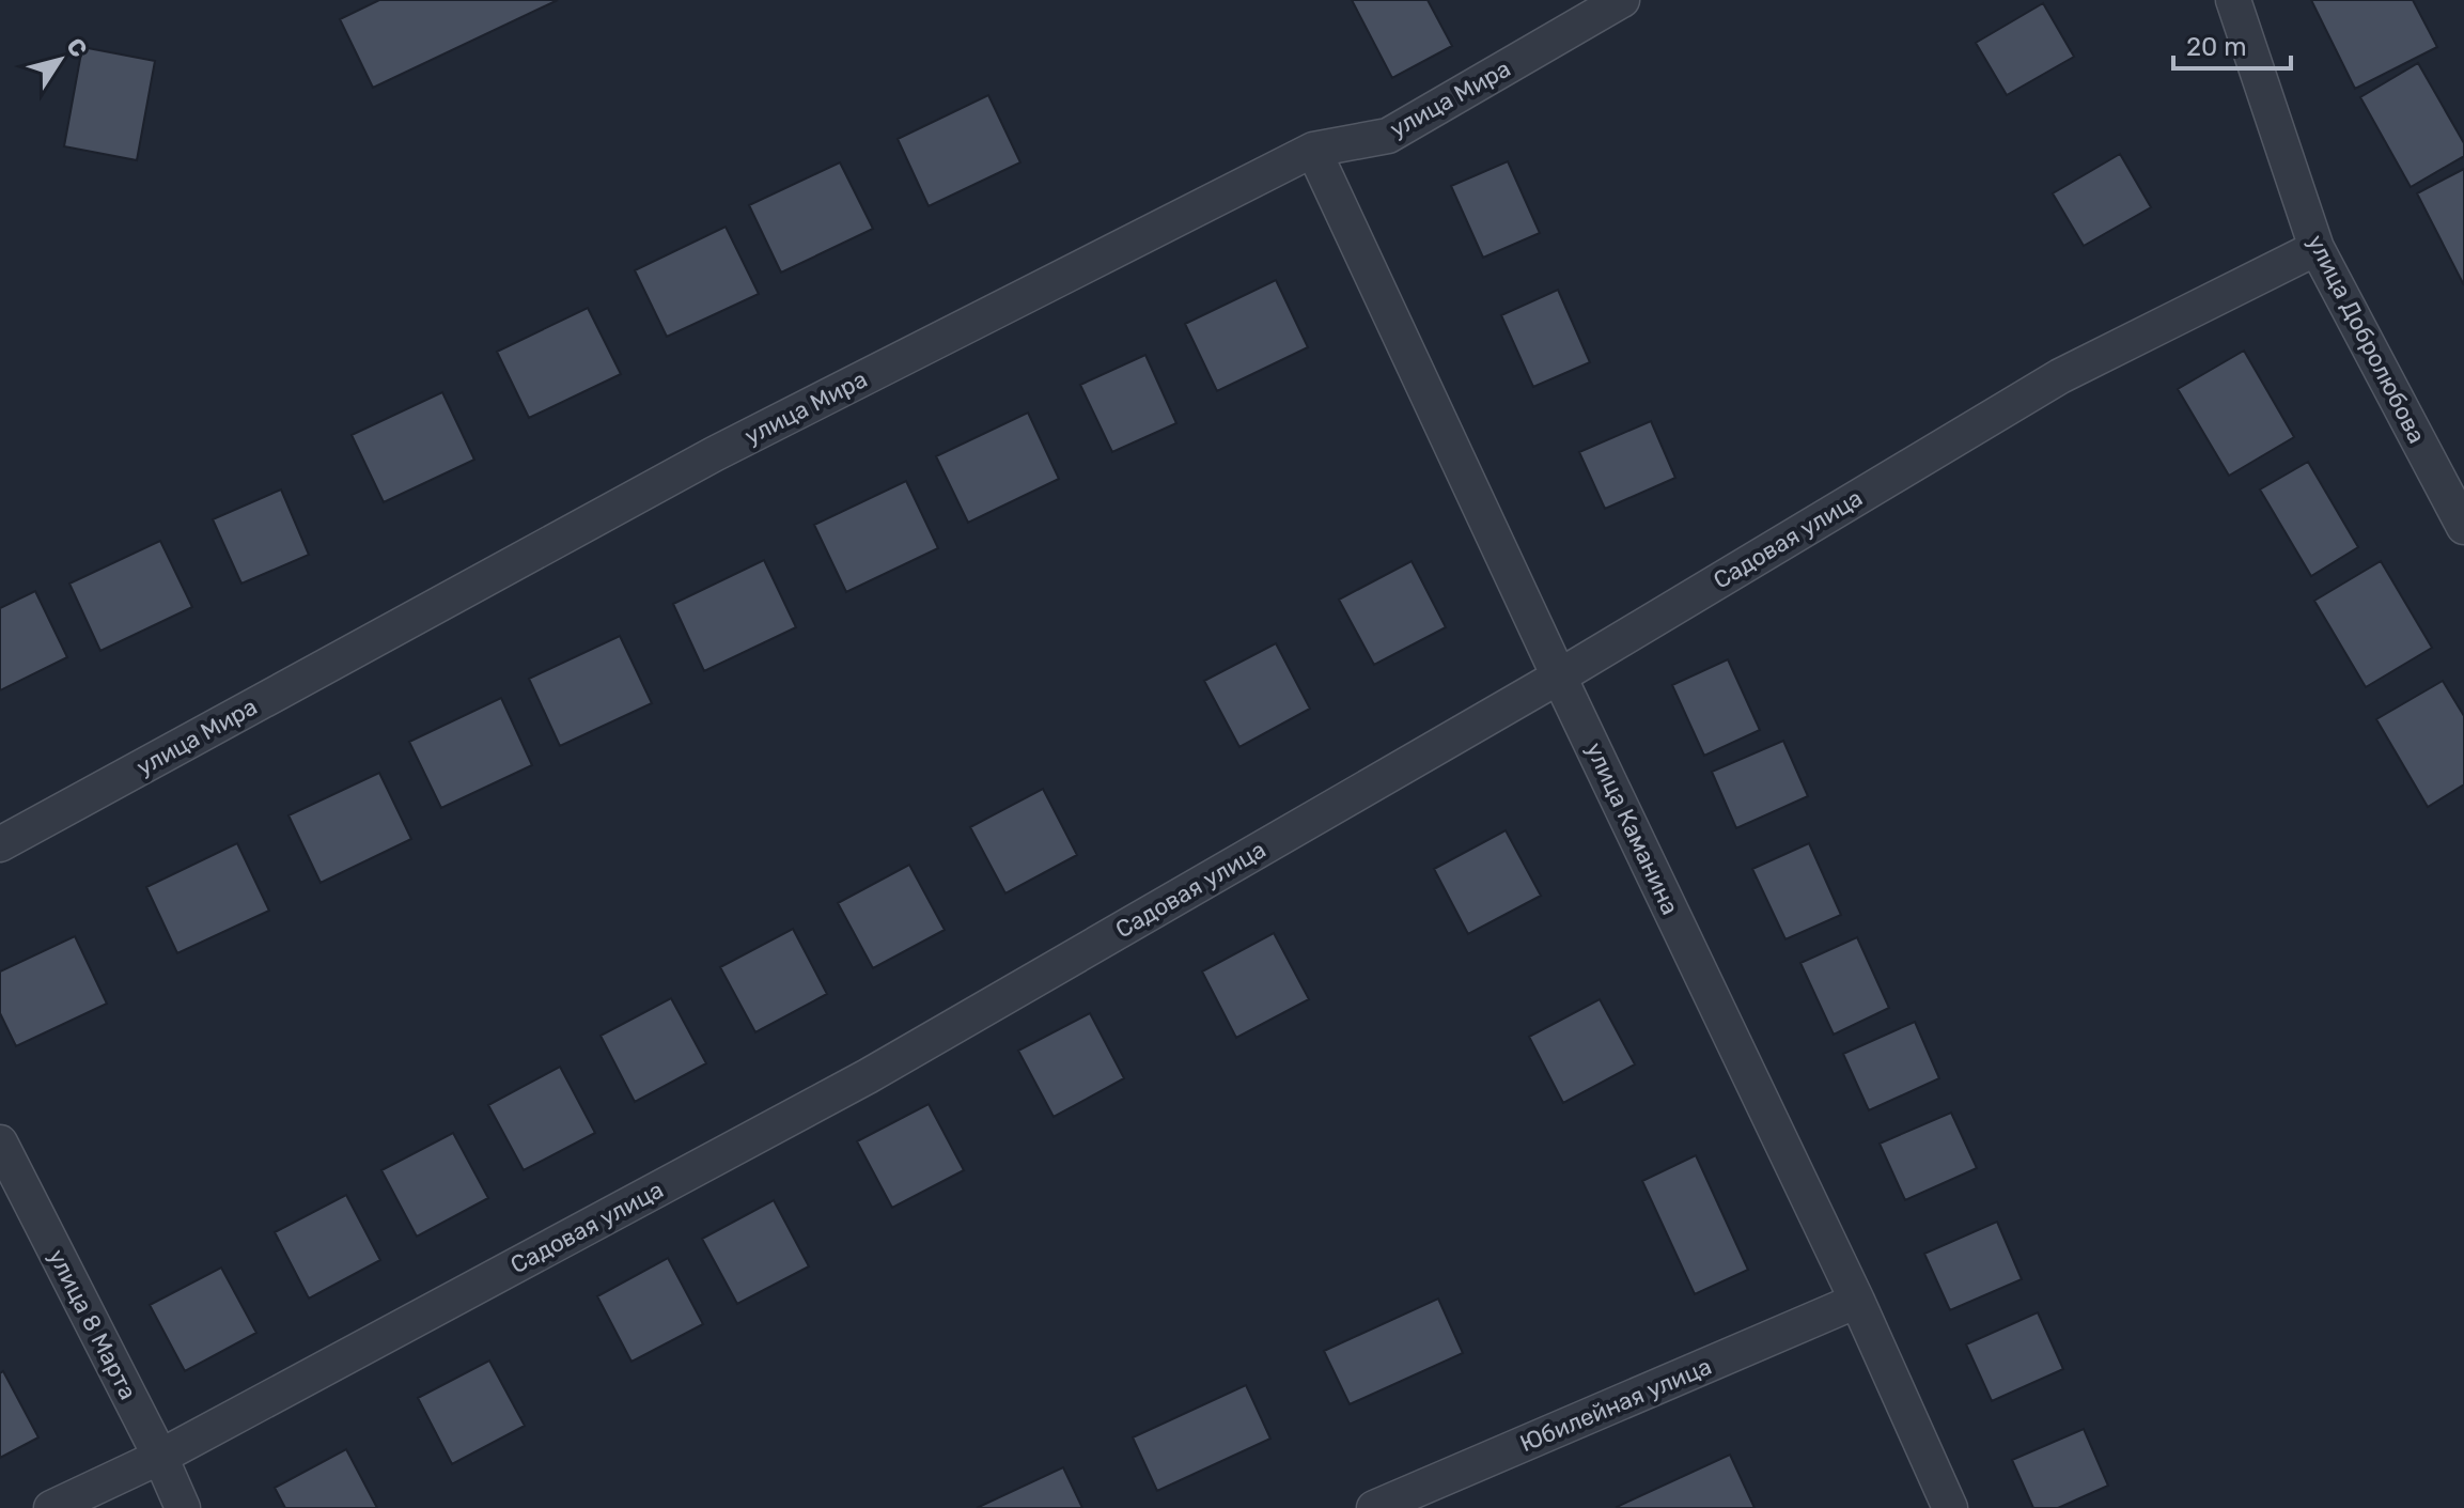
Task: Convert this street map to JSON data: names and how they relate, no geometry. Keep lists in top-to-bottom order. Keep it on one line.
{"streets":{"street":["улица Мира","улица Добролюбова","Садовая улица","улица Каманина","улица 8 Марта","Юбилейная улица"]},"crossings":[["улица Мира","улица Каманина"],["улица Добролюбова","Садовая улица"],["Садовая улица","улица Каманина"],["Садовая улица","улица 8 Марта"],["улица Каманина","Юбилейная улица"]],"scale_bar":"20 m","north":"top right"}
